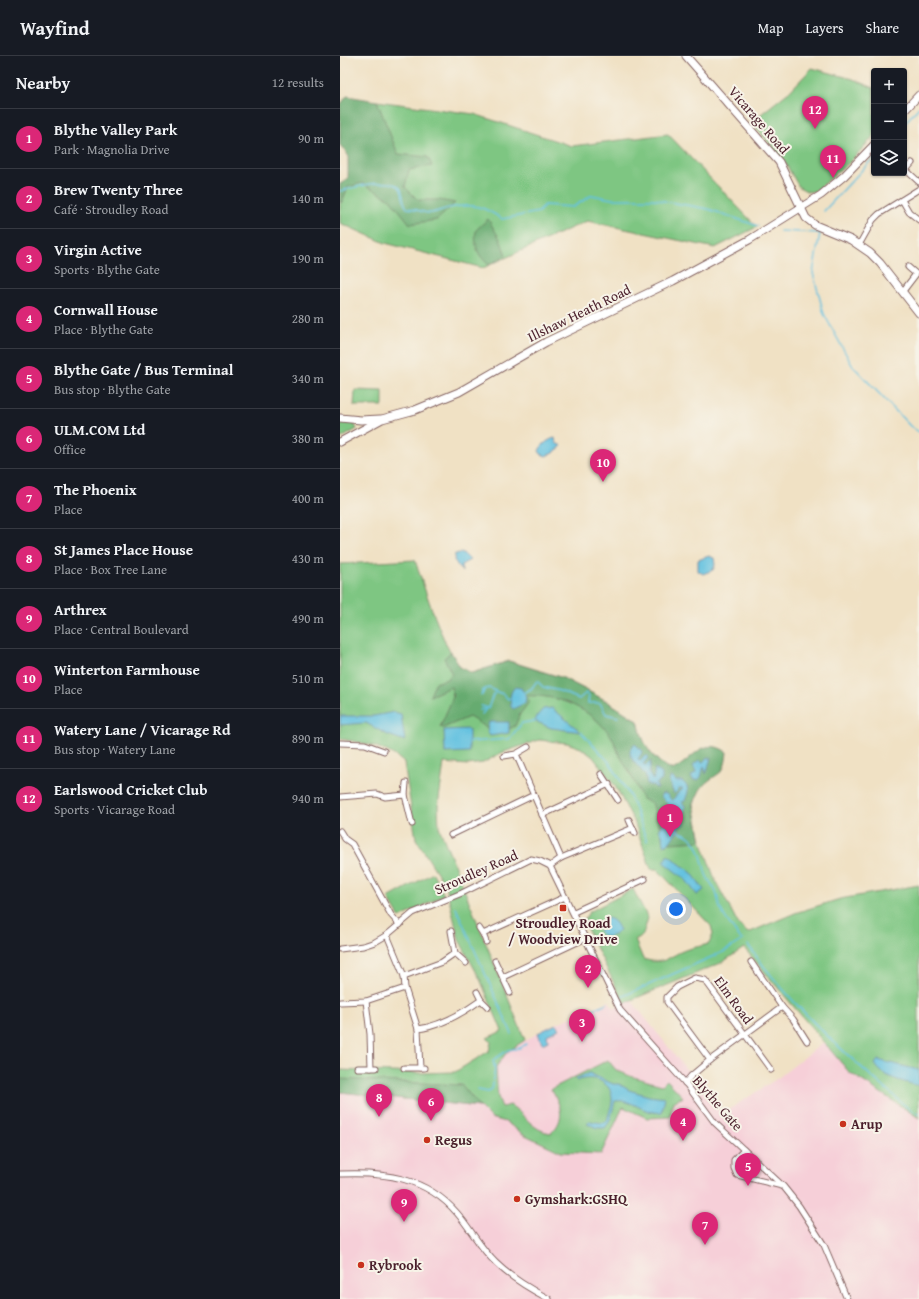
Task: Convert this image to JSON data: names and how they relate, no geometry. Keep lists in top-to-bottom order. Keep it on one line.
{"streets":{"street":["Vicarage Road","Illshaw Heath Road","Stroudley Road","Elm Road","Blythe Gate"]},"crossings":[["Vicarage Road","Illshaw Heath Road"]],"places":{"transit":["Stroudley Road / Woodview Drive"],"other":["Arup","Regus","Gymshark:GSHQ","Rybrook"]},"page":{"header":"Wayfind","nav":["Map","Layers","Share"],"heading":["Nearby","12 results"],"map_buttons":["+","−"],"pins":["12","11","10","1","2","3","8","6","4","5","9","7"],"list":[{"mark":"1","name":"Blythe Valley Park","note":"Park · Magnolia Drive","value":"90 m"},{"mark":"2","name":"Brew Twenty Three","note":"Café · Stroudley Road","value":"140 m"},{"mark":"3","name":"Virgin Active","note":"Sports · Blythe Gate","value":"190 m"},{"mark":"4","name":"Cornwall House","note":"Place · Blythe Gate","value":"280 m"},{"mark":"5","name":"Blythe Gate / Bus Terminal","note":"Bus stop · Blythe Gate","value":"340 m"},{"mark":"6","name":"ULM.COM Ltd","note":"Office","value":"380 m"},{"mark":"7","name":"The Phoenix","note":"Place","value":"400 m"},{"mark":"8","name":"St James Place House","note":"Place · Box Tree Lane","value":"430 m"},{"mark":"9","name":"Arthrex","note":"Place · Central Boulevard","value":"490 m"},{"mark":"10","name":"Winterton Farmhouse","note":"Place","value":"510 m"},{"mark":"11","name":"Watery Lane / Vicarage Rd","note":"Bus stop · Watery Lane","value":"890 m"},{"mark":"12","name":"Earlswood Cricket Club","note":"Sports · Vicarage Road","value":"940 m"}]}}
